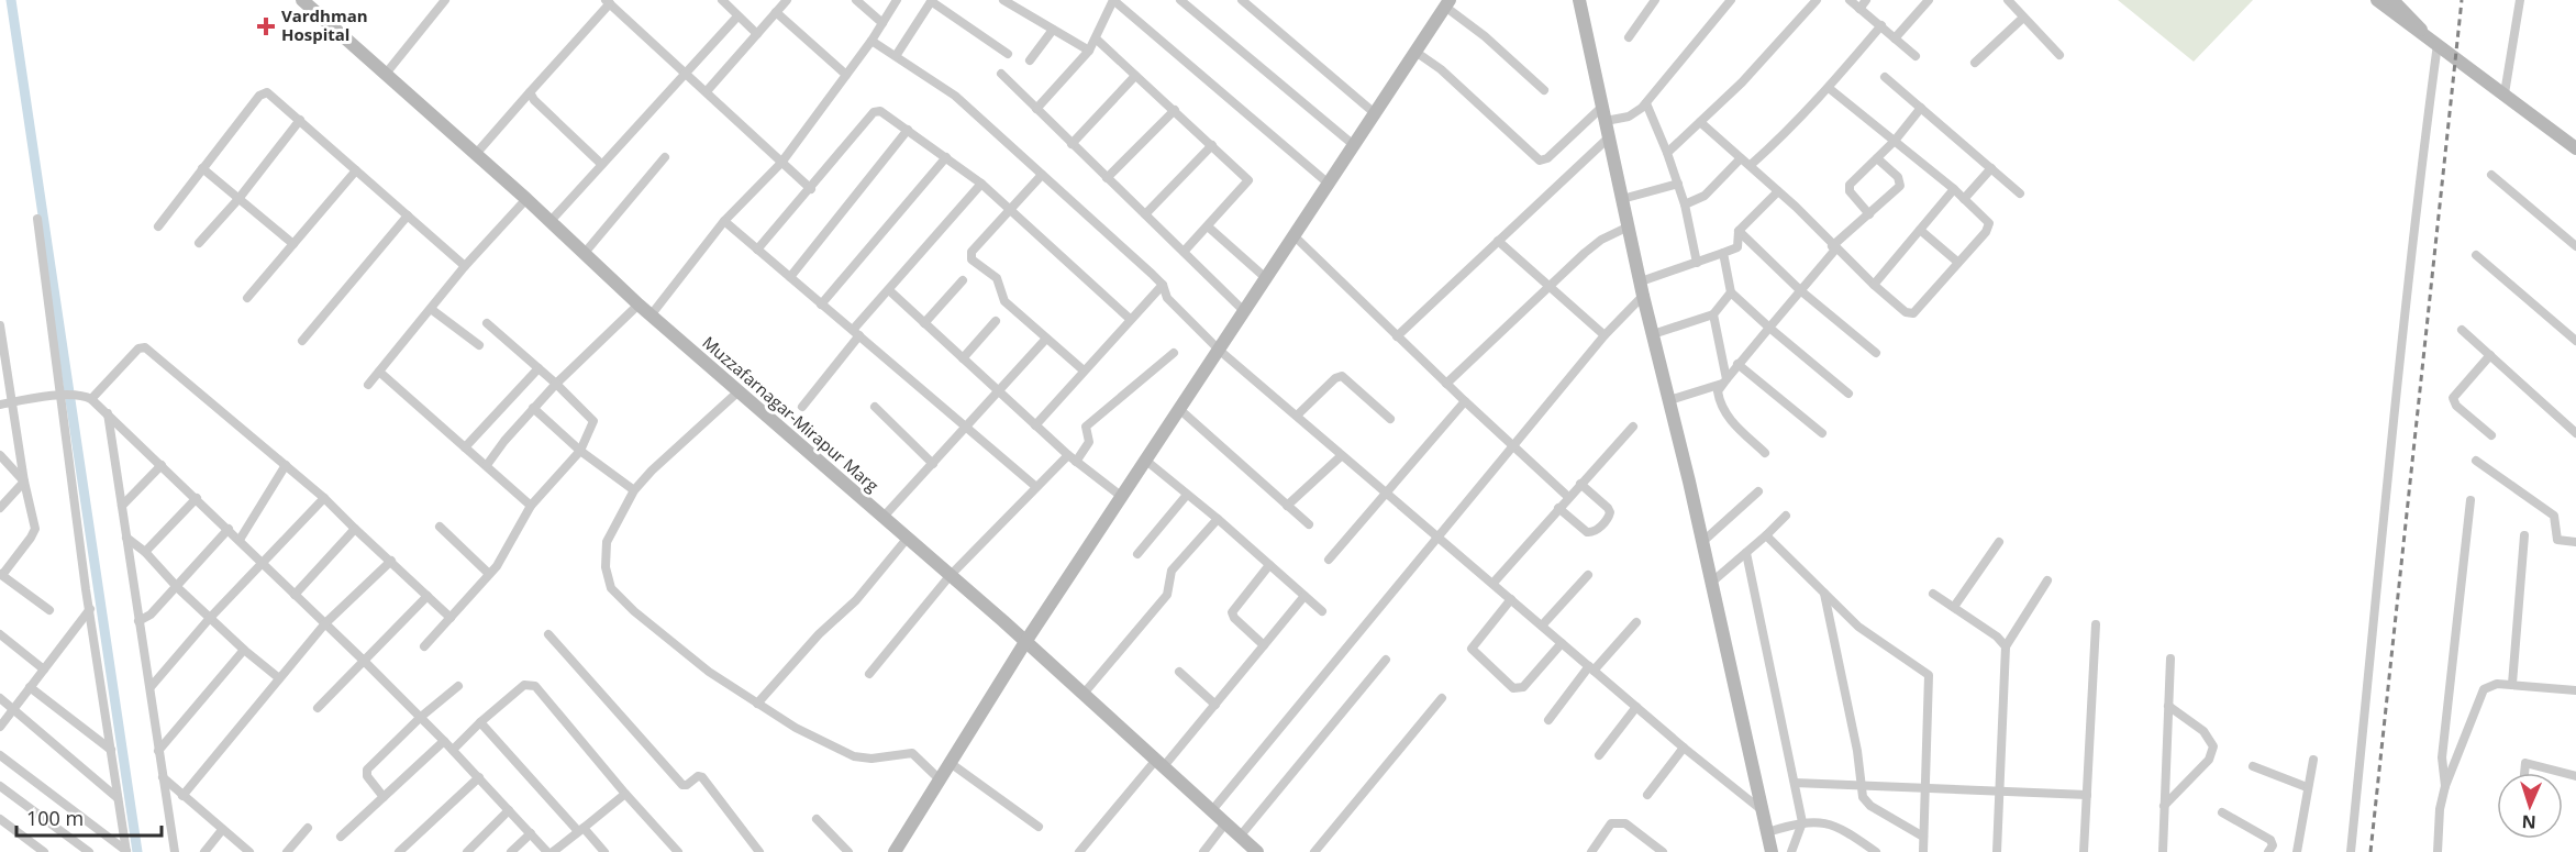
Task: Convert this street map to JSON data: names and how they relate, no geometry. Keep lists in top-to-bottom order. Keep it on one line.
{"streets":{"main road":["Muzzafarnagar-Mirapur Marg"]},"places":{"health":["Vardhman Hospital"]},"scale_bar":"100 m","north":"bottom"}
